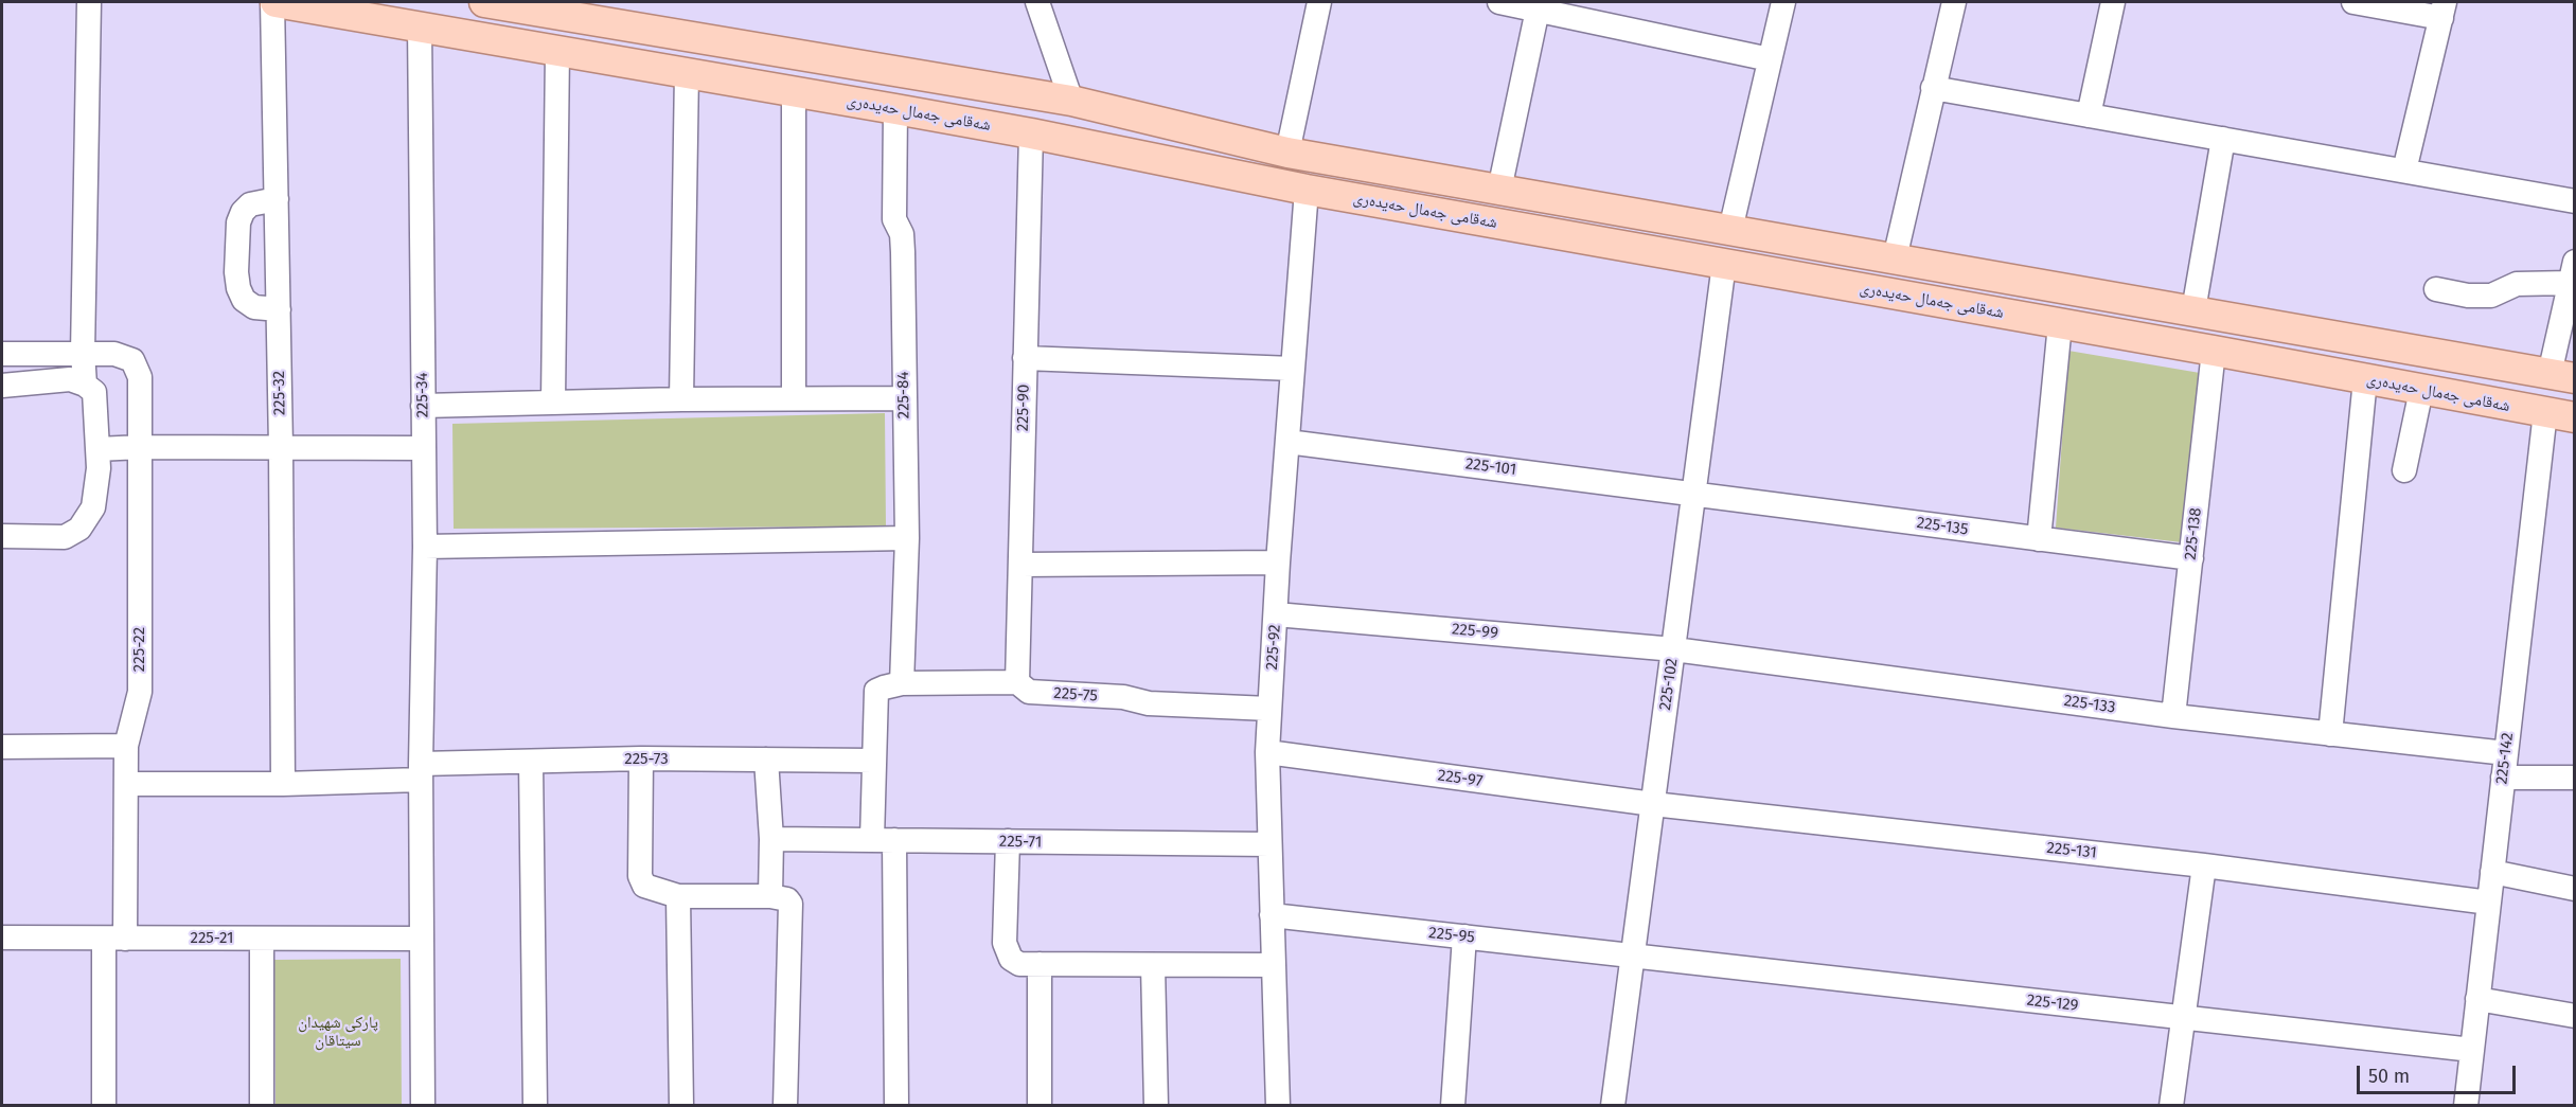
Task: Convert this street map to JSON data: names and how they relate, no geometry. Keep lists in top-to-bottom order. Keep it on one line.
{"streets":{"main road":["شەقامی جەمال حەیدەری"],"street":["225-32","225-34","225-84","225-90","225-101","225-135","225-138","225-99","225-92","225-22","225-102","225-75","225-133","225-142","225-73","225-97","225-71","225-131","225-95","225-21","225-129"]},"crossings":[["شەقامی جەمال حەیدەری","225-32"],["شەقامی جەمال حەیدەری","225-34"],["شەقامی جەمال حەیدەری","225-84"],["شەقامی جەمال حەیدەری","225-90"],["شەقامی جەمال حەیدەری","225-138"],["شەقامی جەمال حەیدەری","225-92"],["شەقامی جەمال حەیدەری","225-102"],["شەقامی جەمال حەیدەری","225-142"],["225-32","225-73"],["225-34","225-73"],["225-34","225-21"],["225-84","225-75"],["225-84","225-73"],["225-90","225-75"],["225-101","225-135"],["225-101","225-92"],["225-101","225-102"],["225-135","225-138"],["225-135","225-102"],["225-138","225-133"],["225-99","225-92"],["225-99","225-102"],["225-99","225-133"],["225-92","225-75"],["225-92","225-97"],["225-92","225-71"],["225-92","225-95"],["225-22","225-73"],["225-22","225-21"],["225-102","225-133"],["225-102","225-97"],["225-102","225-131"],["225-102","225-95"],["225-102","225-129"],["225-133","225-142"],["225-142","225-131"],["225-142","225-129"],["225-97","225-131"],["225-95","225-129"]],"parks":["پارکی شهیدان سیتاقان"],"scale_bar":"50 m"}
